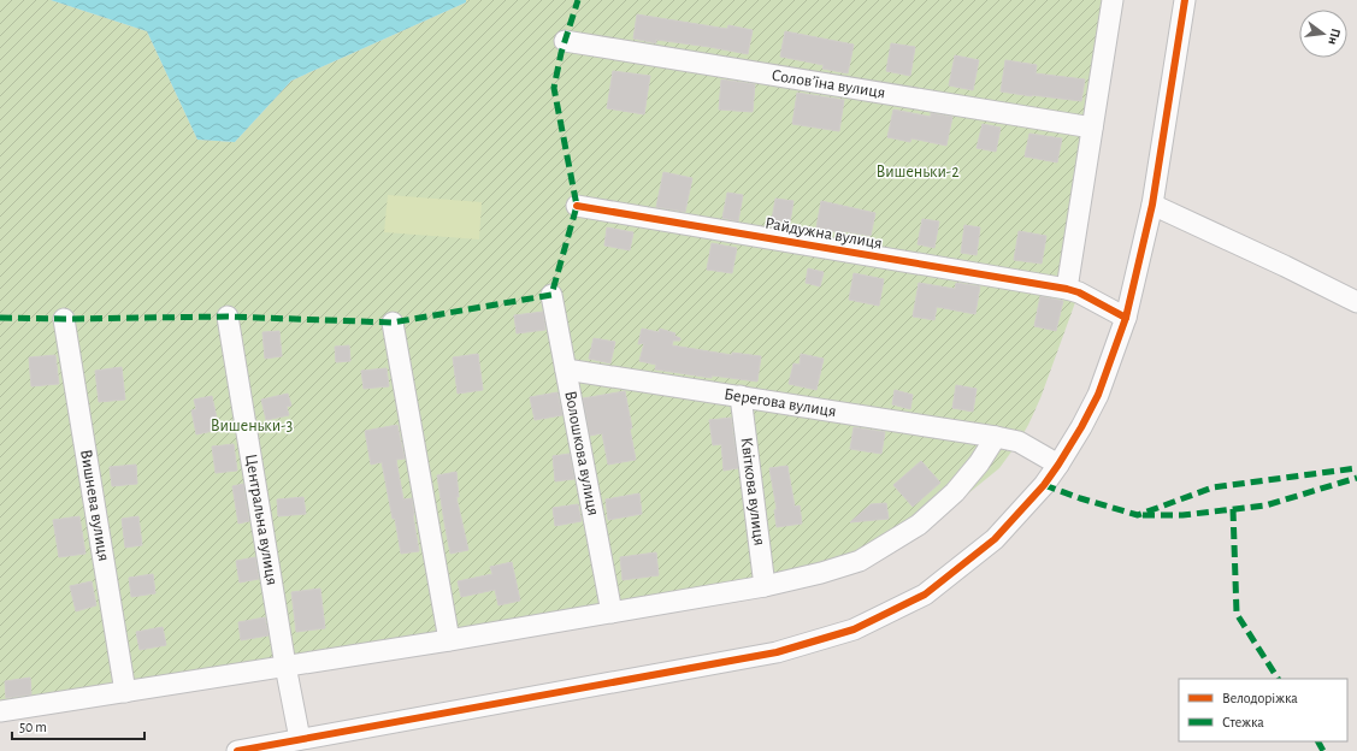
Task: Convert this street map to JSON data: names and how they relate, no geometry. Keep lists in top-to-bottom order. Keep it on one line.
{"streets":{"street":["Соловʼїна вулиця","Райдужна вулиця","Берегова вулиця","Волошкова вулиця","Квіткова вулиця","Вишнева вулиця","Центральна вулиця"]},"crossings":[["Берегова вулиця","Волошкова вулиця"],["Берегова вулиця","Квіткова вулиця"]],"parks":["Вишеньки-2","Вишеньки-3"],"legend":["Велодоріжка","Стежка"],"scale_bar":"50 m","north":"right"}
